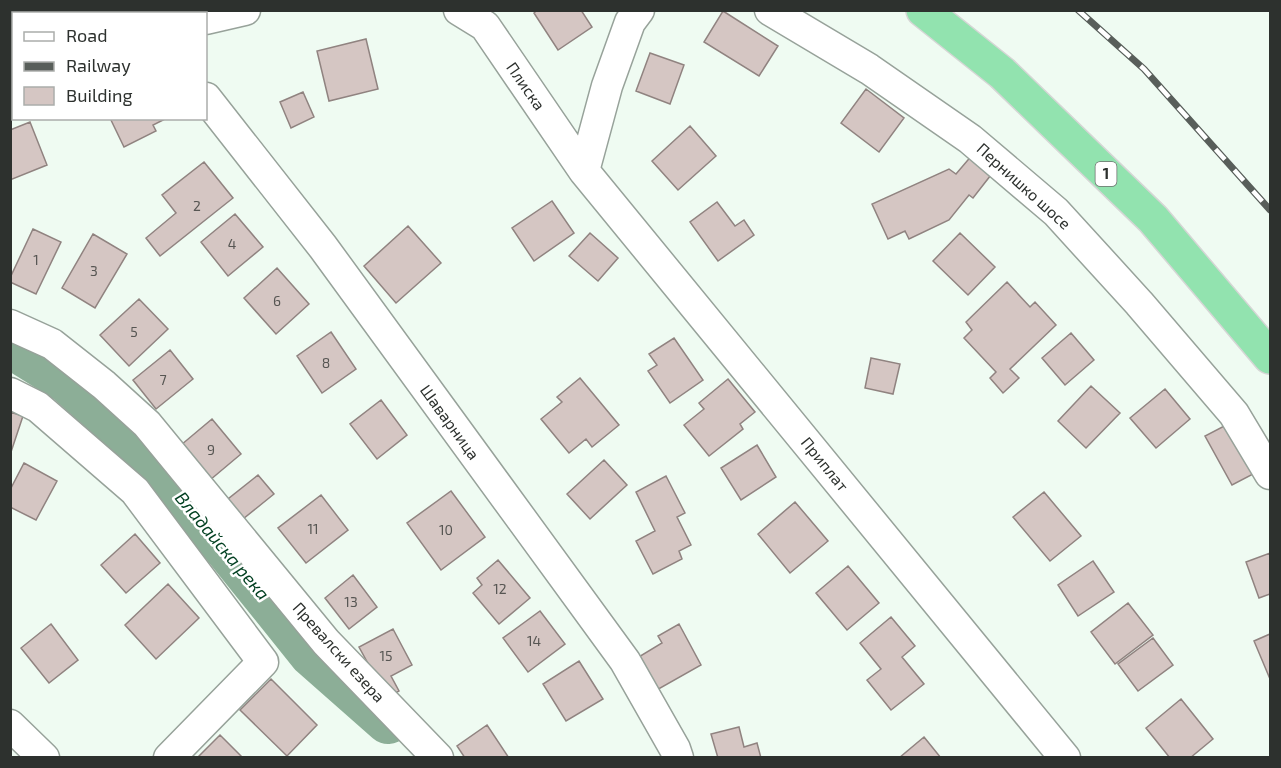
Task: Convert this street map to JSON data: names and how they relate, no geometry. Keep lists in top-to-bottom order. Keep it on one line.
{"streets":{"highway":["1"],"street":["Плиска","Пернишко шосе","Шаварница","Приплат","Превалски езера"]},"crossings":[["Плиска","Приплат"]],"water":["Владайска река"],"house_numbers":["2","4","1","3","6","5","8","7","9","11","10","12","13","14","15"],"legend":["Road","Railway","Building"]}
